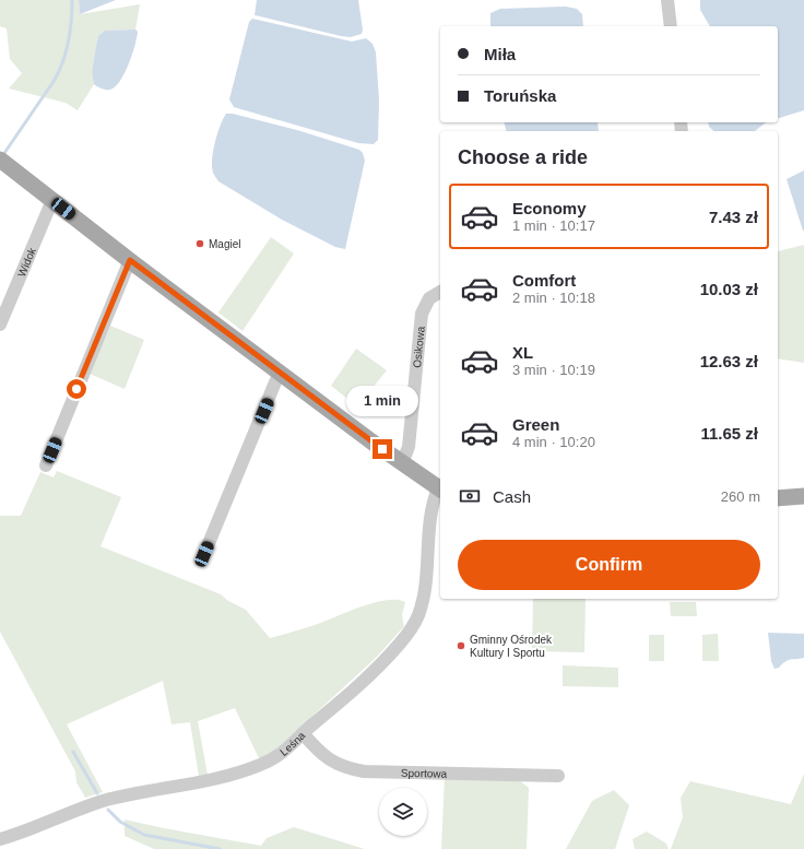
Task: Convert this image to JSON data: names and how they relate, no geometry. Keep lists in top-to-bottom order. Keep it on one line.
{"streets":{"street":["Widok","Osikowa","Leśna","Sportowa"]},"crossings":[["Leśna","Sportowa"]],"places":["Magiel","Gminny Ośrodek Kultury I Sportu"],"page":{"banner":["Miła","Toruńska"],"heading":"Choose a ride","list":[{"name":"Economy","note":"1 min · 10:17","value":"7.43 zł"},{"name":"Comfort","note":"2 min · 10:18","value":"10.03 zł"},{"name":"XL","note":"3 min · 10:19","value":"12.63 zł"},{"name":"Green","note":"4 min · 10:20","value":"11.65 zł"}],"bubble":"1 min","pay":["Cash","260 m"],"buttons":"Confirm"}}
